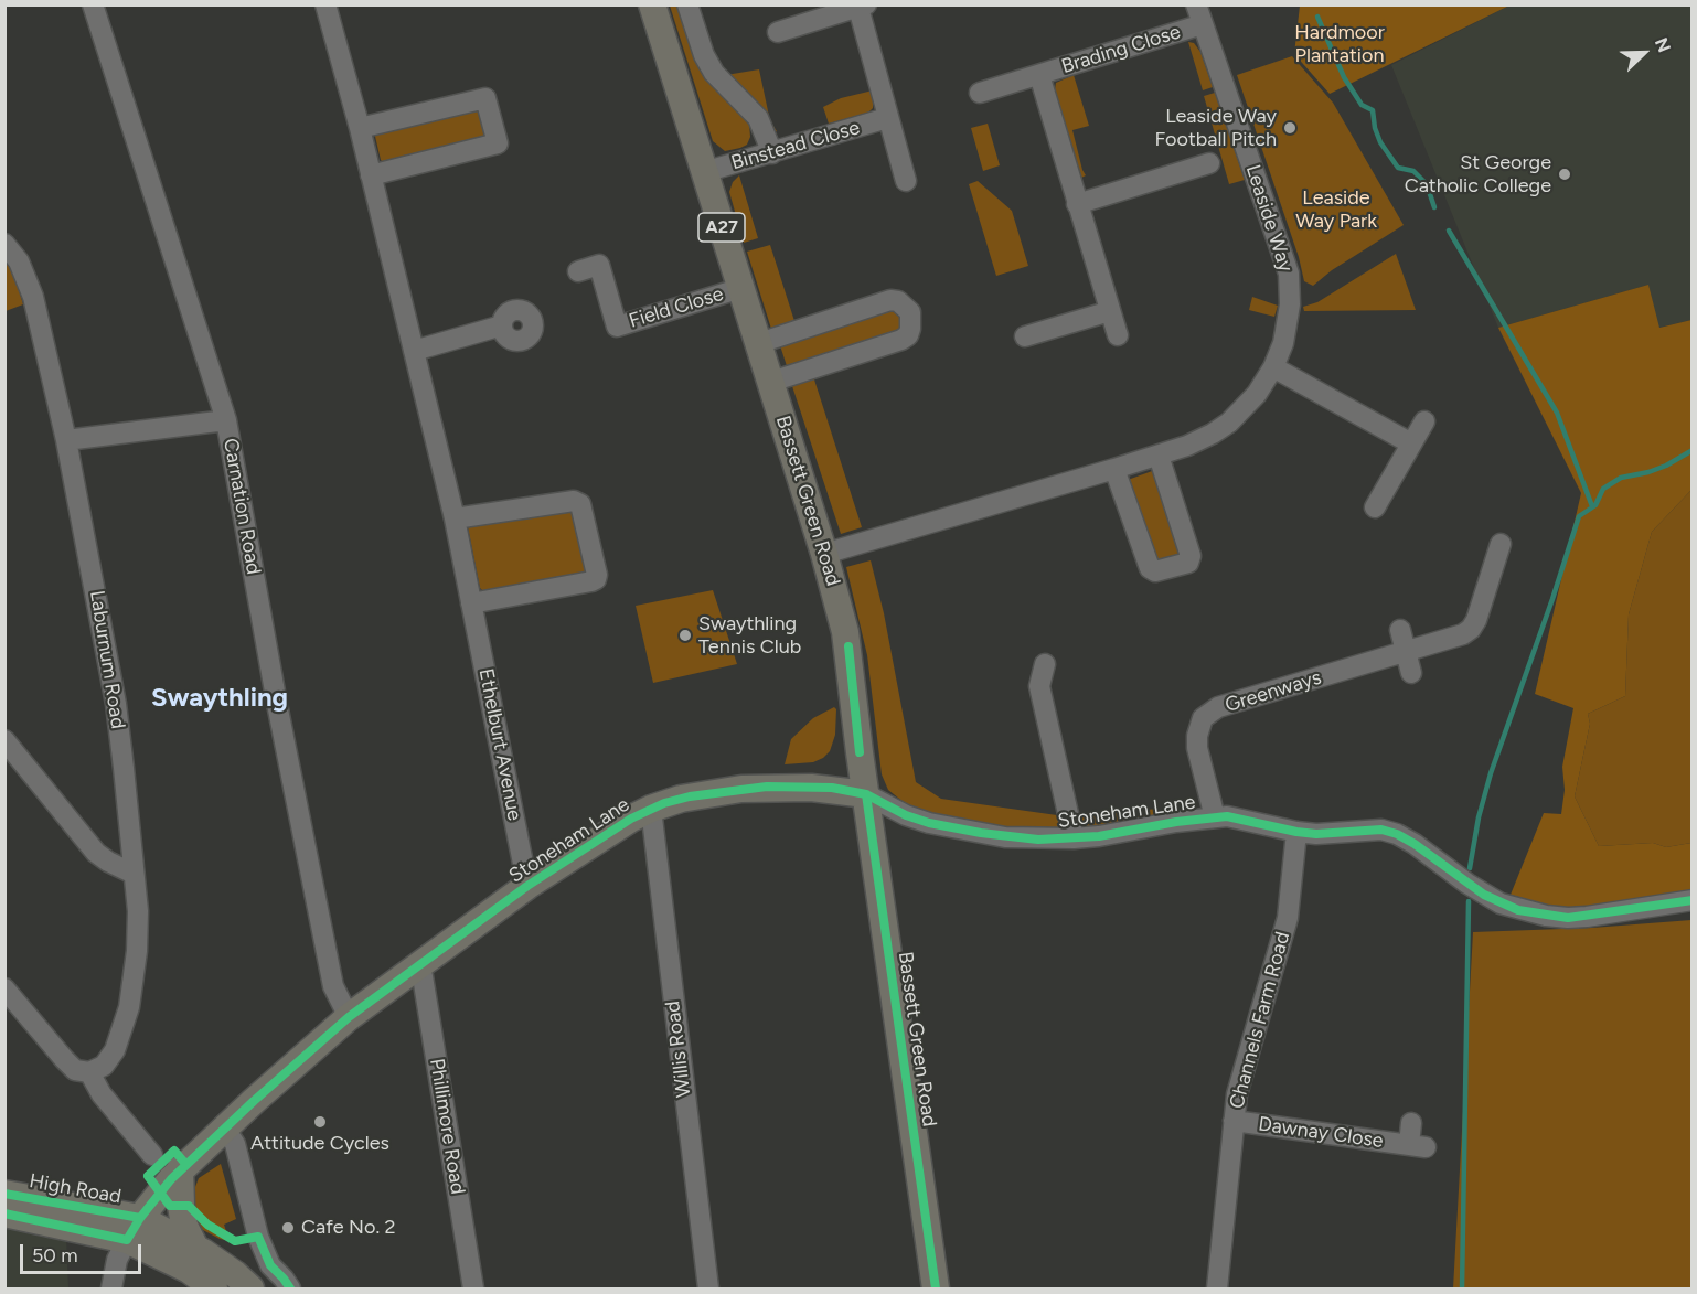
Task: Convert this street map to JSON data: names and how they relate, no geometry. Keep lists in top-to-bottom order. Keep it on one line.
{"streets":{"main road":["A27","Bassett Green Road","Stoneham Lane","High Road"],"street":["Brading Close","Binstead Close","Leaside Way","Field Close","Carnation Road","Laburnum Road","Greenways","Ethelburt Avenue","Channels Farm Road","Willis Road","Phillimore Road","Dawnay Close"]},"crossings":[["Brading Close","Leaside Way"],["Binstead Close","Bassett Green Road"],["Leaside Way","Bassett Green Road"],["Field Close","Bassett Green Road"],["Bassett Green Road","Stoneham Lane"],["Carnation Road","Stoneham Lane"],["Greenways","Stoneham Lane"],["Ethelburt Avenue","Stoneham Lane"],["Stoneham Lane","Channels Farm Road"],["Stoneham Lane","Willis Road"],["Stoneham Lane","Phillimore Road"],["Stoneham Lane","High Road"],["Channels Farm Road","Dawnay Close"]],"districts":["Swaythling"],"parks":["Hardmoor Plantation","Leaside Way Park"],"places":["Leaside Way Football Pitch","St George Catholic College","Swaythling Tennis Club","Attitude Cycles","Cafe No. 2"],"scale_bar":"50 m","north":"top right"}
